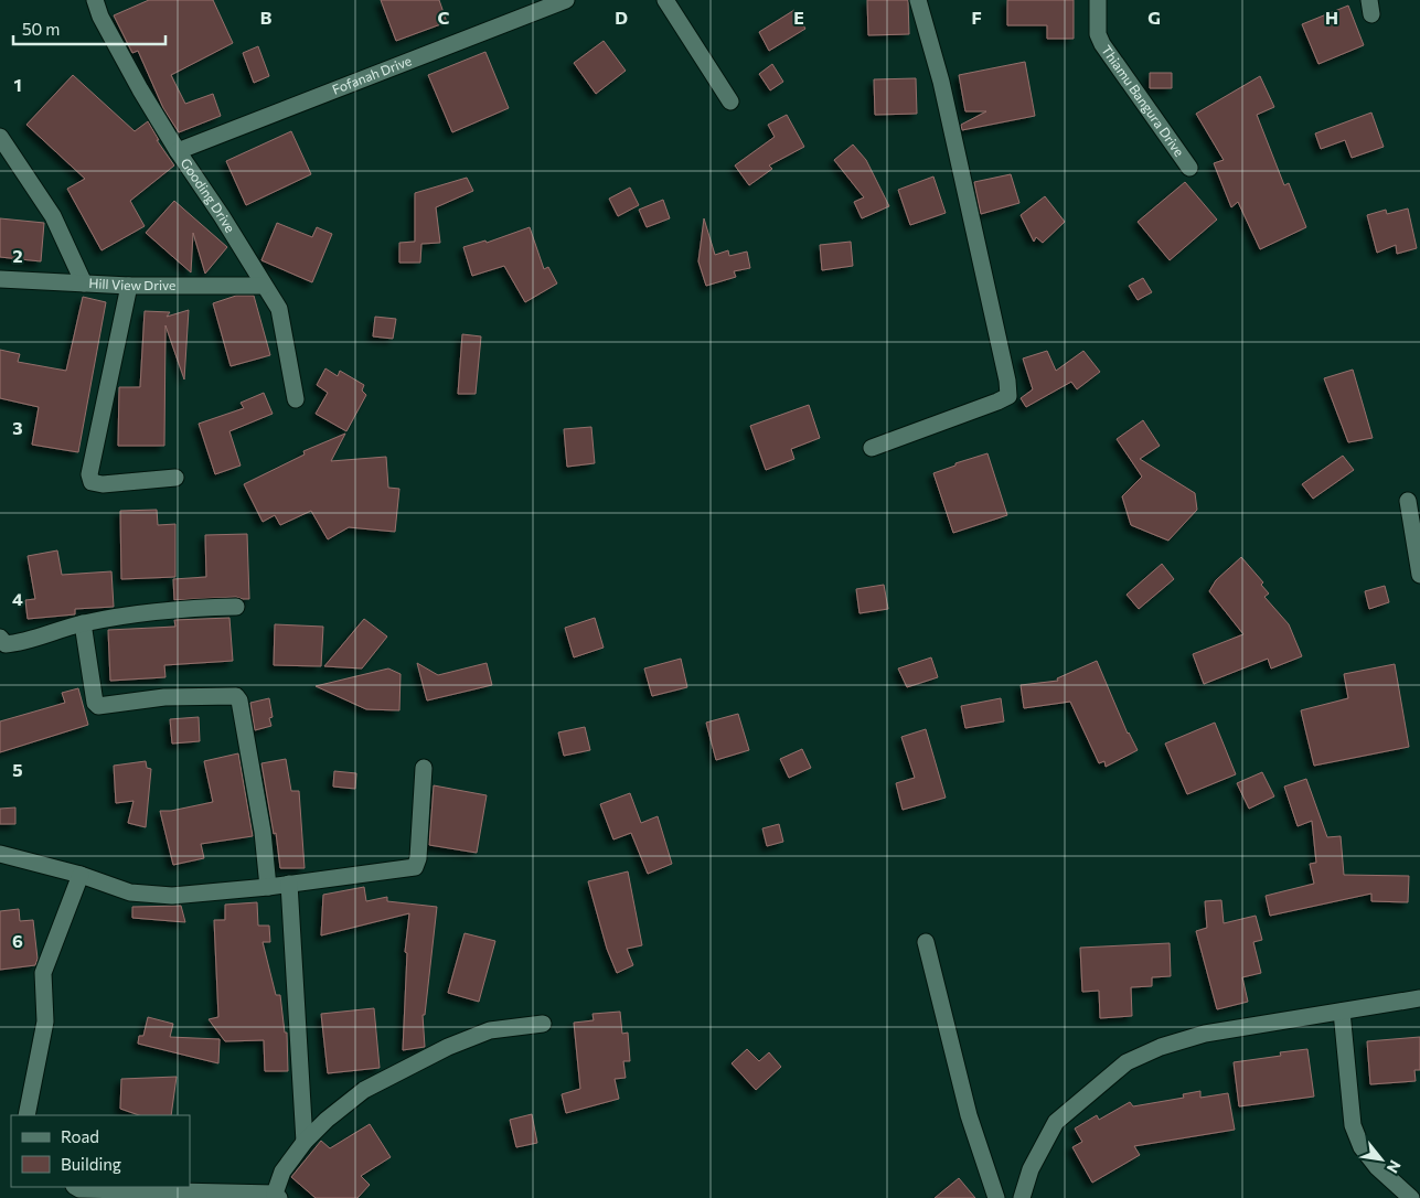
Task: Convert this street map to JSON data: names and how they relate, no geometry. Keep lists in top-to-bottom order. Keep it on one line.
{"streets":{"street":["Fofanah Drive","Thiamu Bangura Drive","Gooding Drive","Hill View Drive"]},"crossings":[["Fofanah Drive","Gooding Drive"],["Gooding Drive","Hill View Drive"]],"legend":["Road","Building"],"scale_bar":"50 m","north":"bottom right","grid":{"columns":["B","C","D","E","F","G","H"],"rows":["1","2","3","4","5","6"]}}
